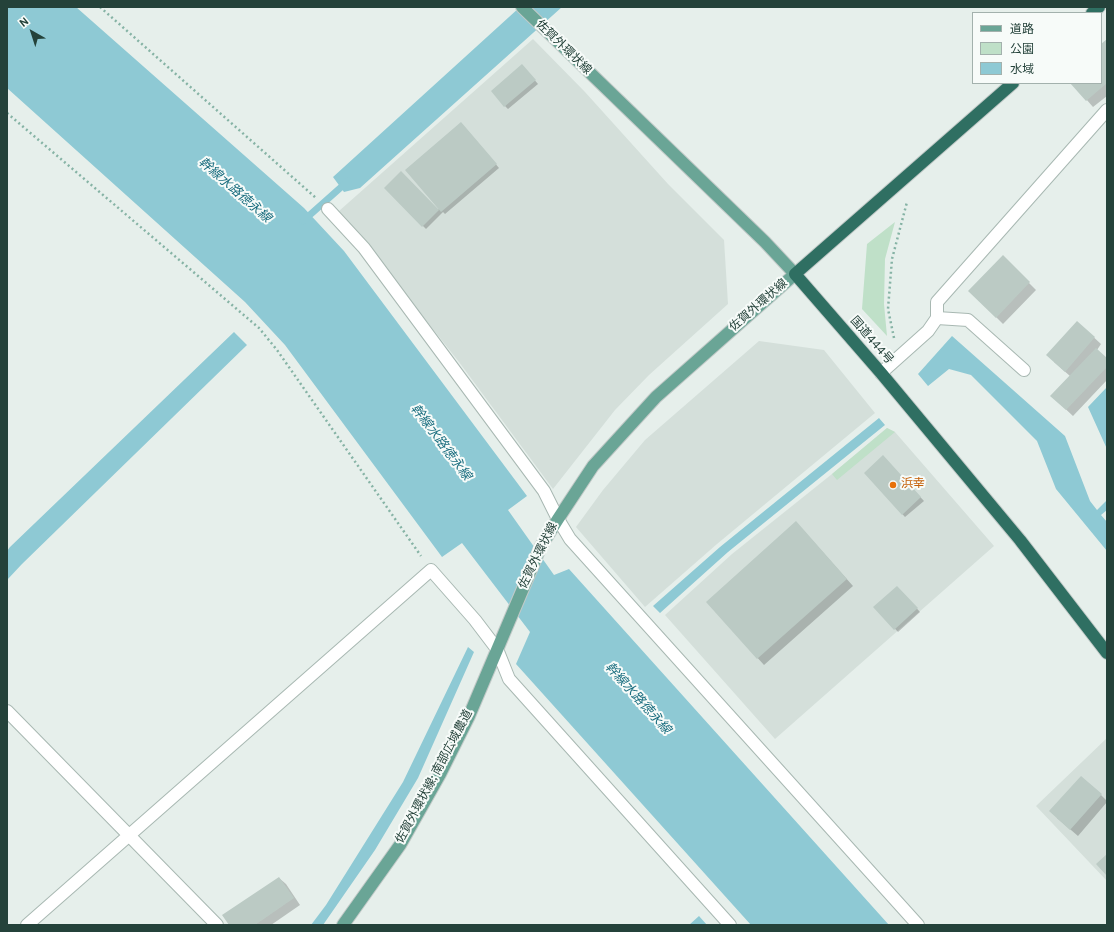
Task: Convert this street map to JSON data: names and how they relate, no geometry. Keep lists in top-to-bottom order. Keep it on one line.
{"streets":{"highway":["国道444号"],"main road":["佐賀外環状線","佐賀外環状線; 南部広域農道"]},"crossings":[["佐賀外環状線","国道444号"],["佐賀外環状線","佐賀外環状線; 南部広域農道"]],"water":["幹線水路徳永線"],"places":["浜幸"],"legend":["道路","公園","水域"],"north":"top left"}
